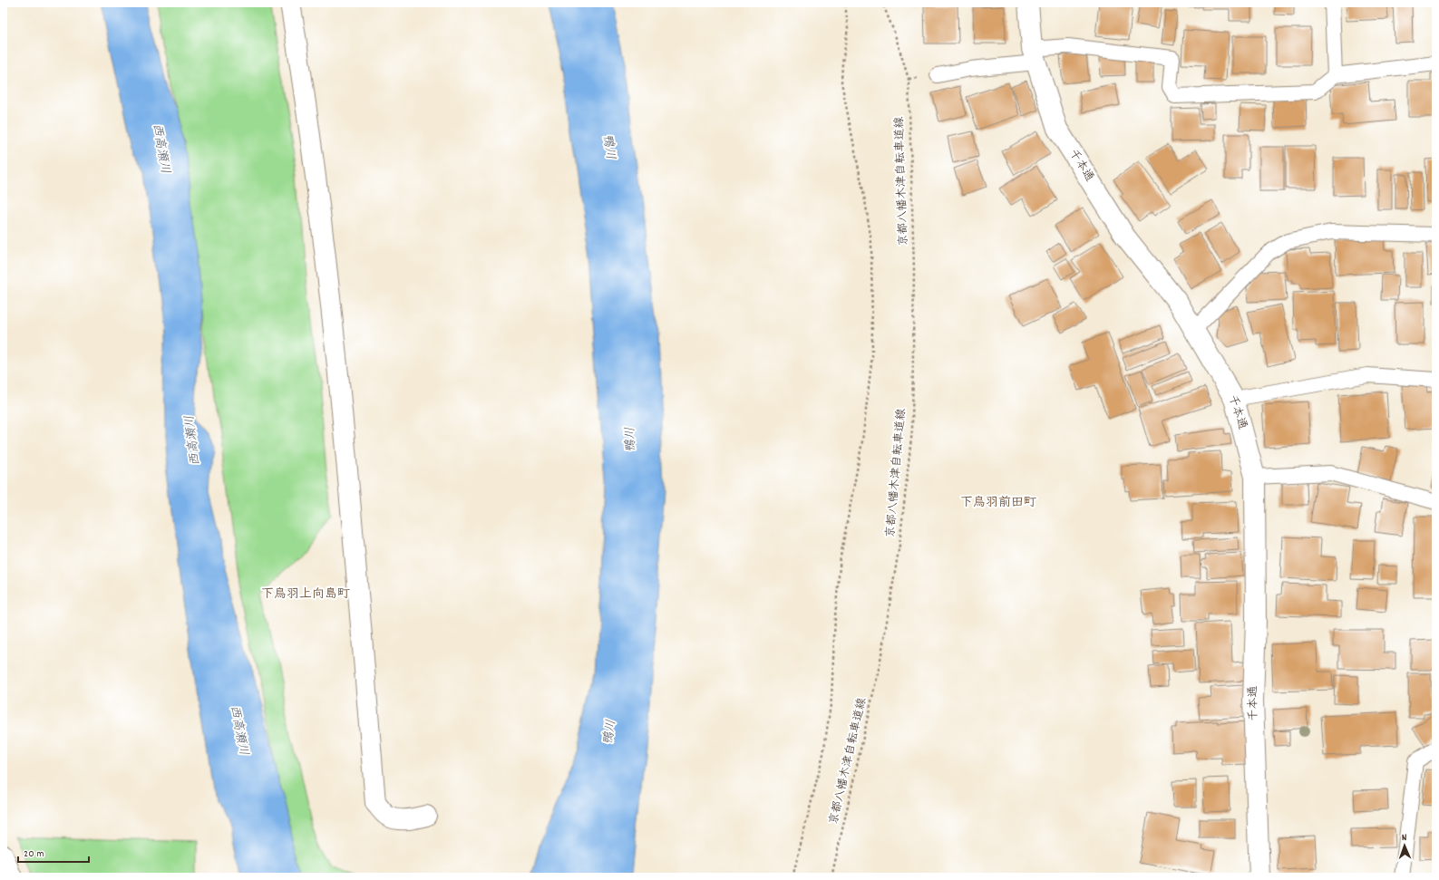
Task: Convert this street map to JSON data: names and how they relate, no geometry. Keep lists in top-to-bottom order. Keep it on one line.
{"streets":{"street":["千本通"],"path":["京都八幡木津自転車道線"]},"districts":["下鳥羽前田町","下鳥羽上向島町"],"water":["鴨川","西高瀬川"],"scale_bar":"20 m","north":"top"}
